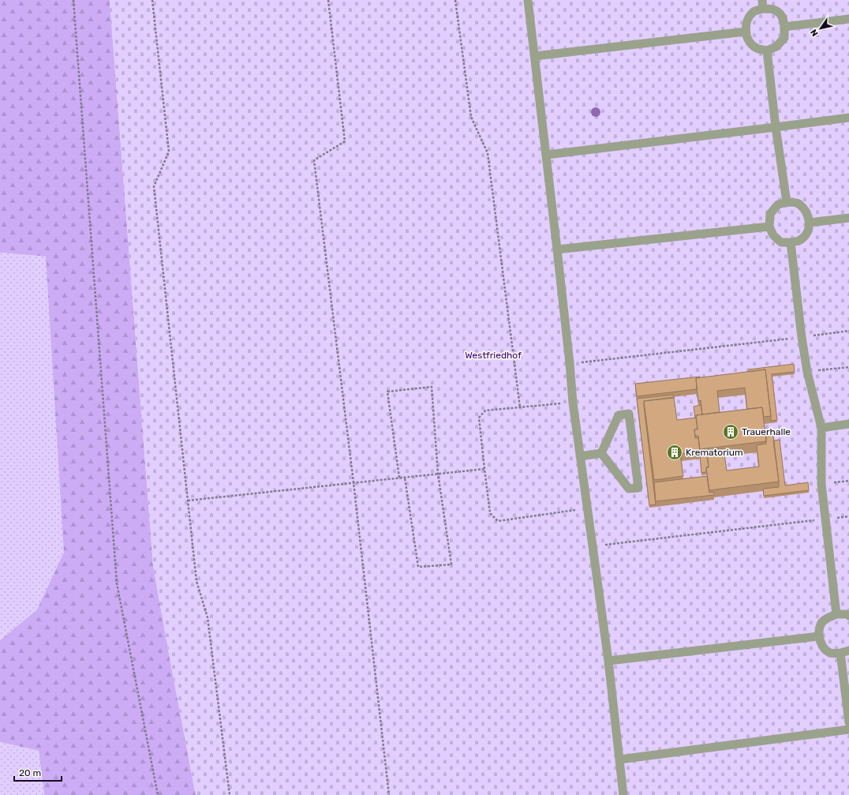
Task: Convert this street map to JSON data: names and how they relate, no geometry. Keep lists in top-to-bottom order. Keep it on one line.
{"parks":["Westfriedhof"],"places":{"building":["Trauerhalle","Krematorium"]},"scale_bar":"20 m","north":"bottom left"}
